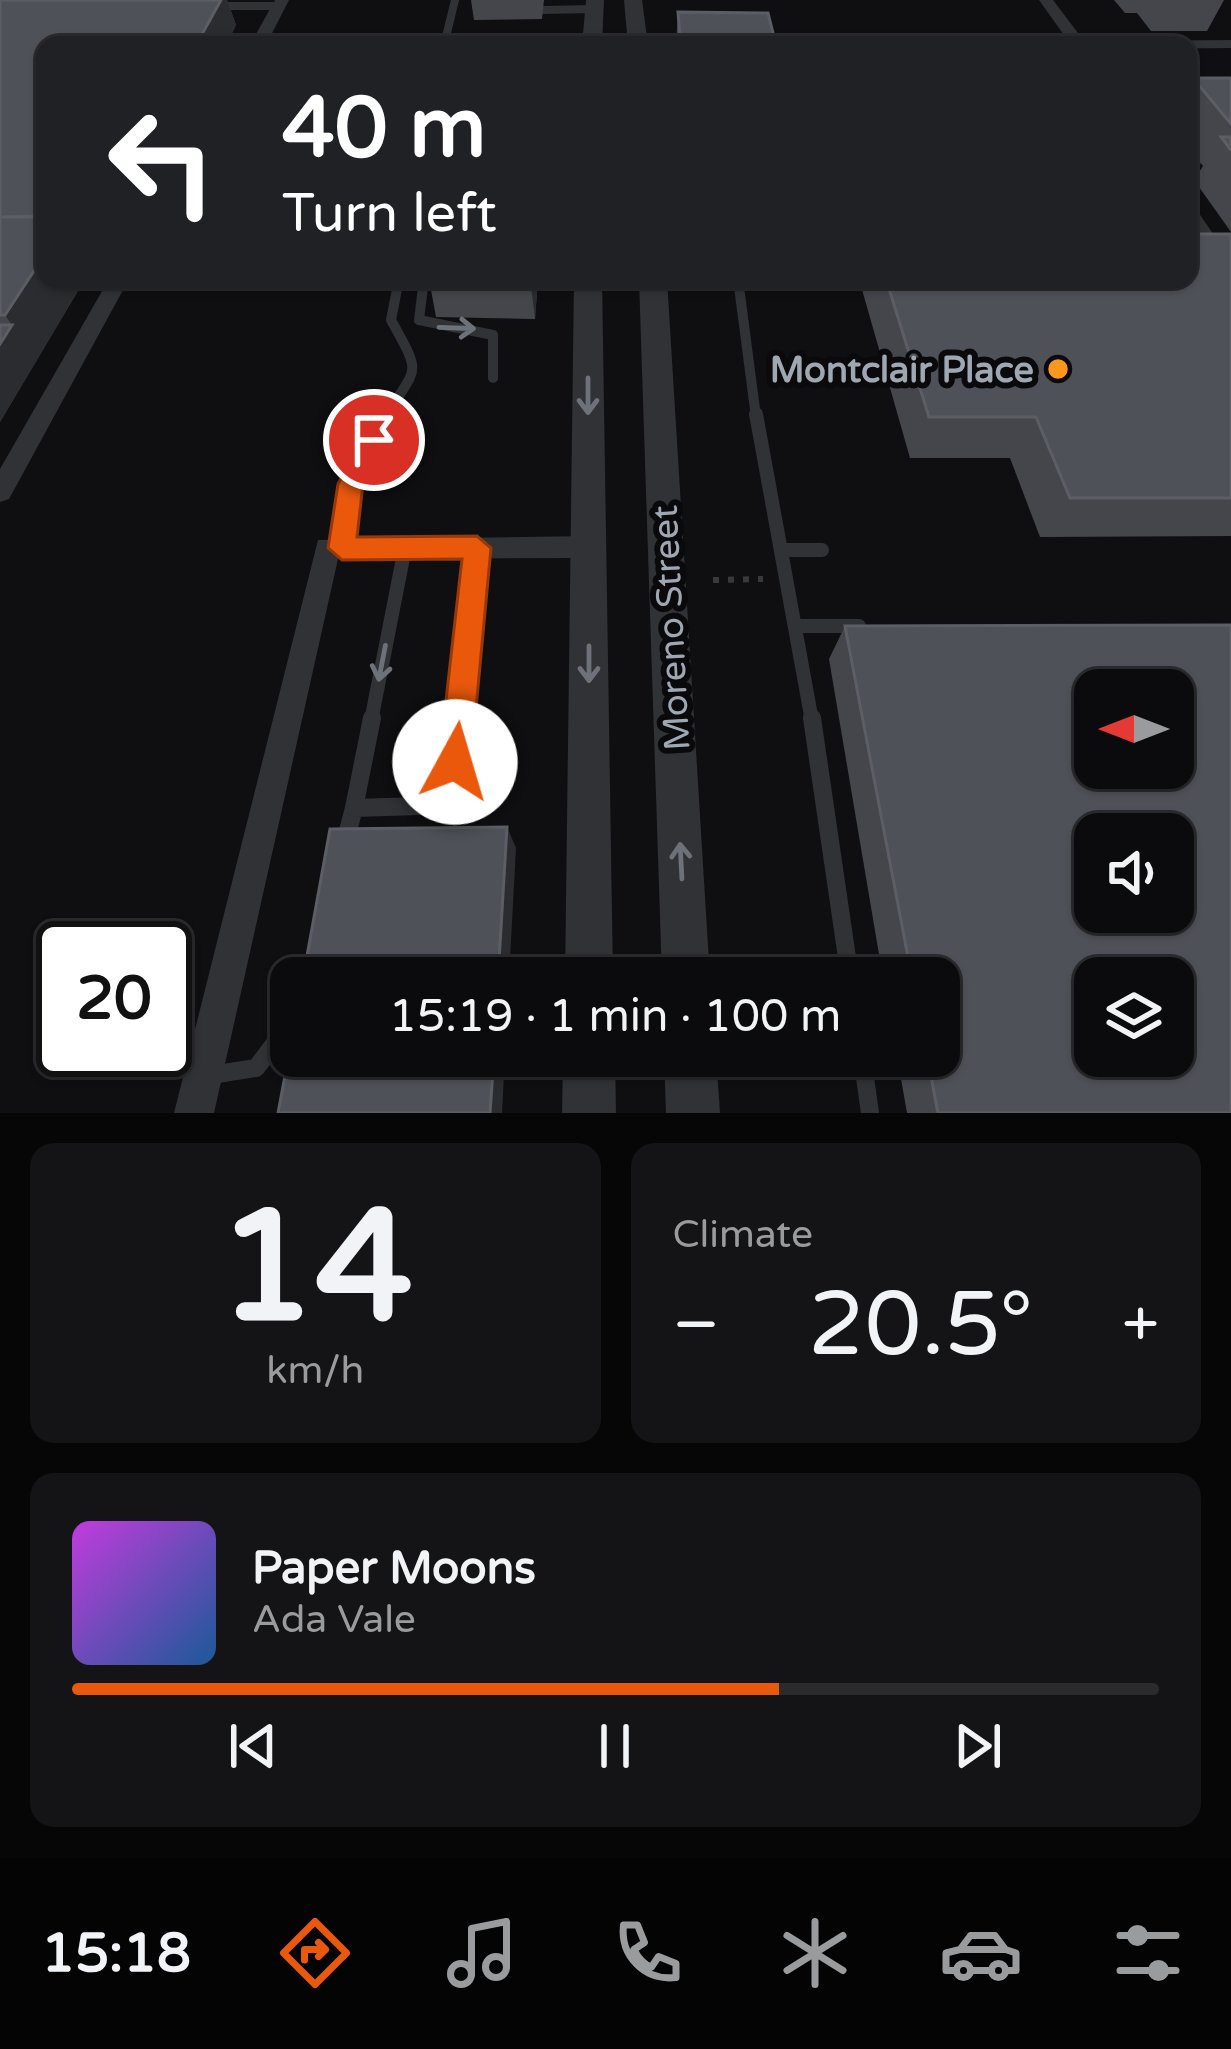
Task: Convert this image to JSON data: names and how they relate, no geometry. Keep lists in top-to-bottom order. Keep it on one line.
{"streets":{"street":["Moreno Street"]},"places":["Montclair Place"],"north":"left","page":{"turn":["40 m","Turn left"],"limit":"20","trip":"15:19 · 1 min · 100 m","tile":[["14","km/h"],"Climate"],"heat":["−","20.5°","+"],"song":["Paper Moons","Ada Vale"],"tabs":"15:18"}}
